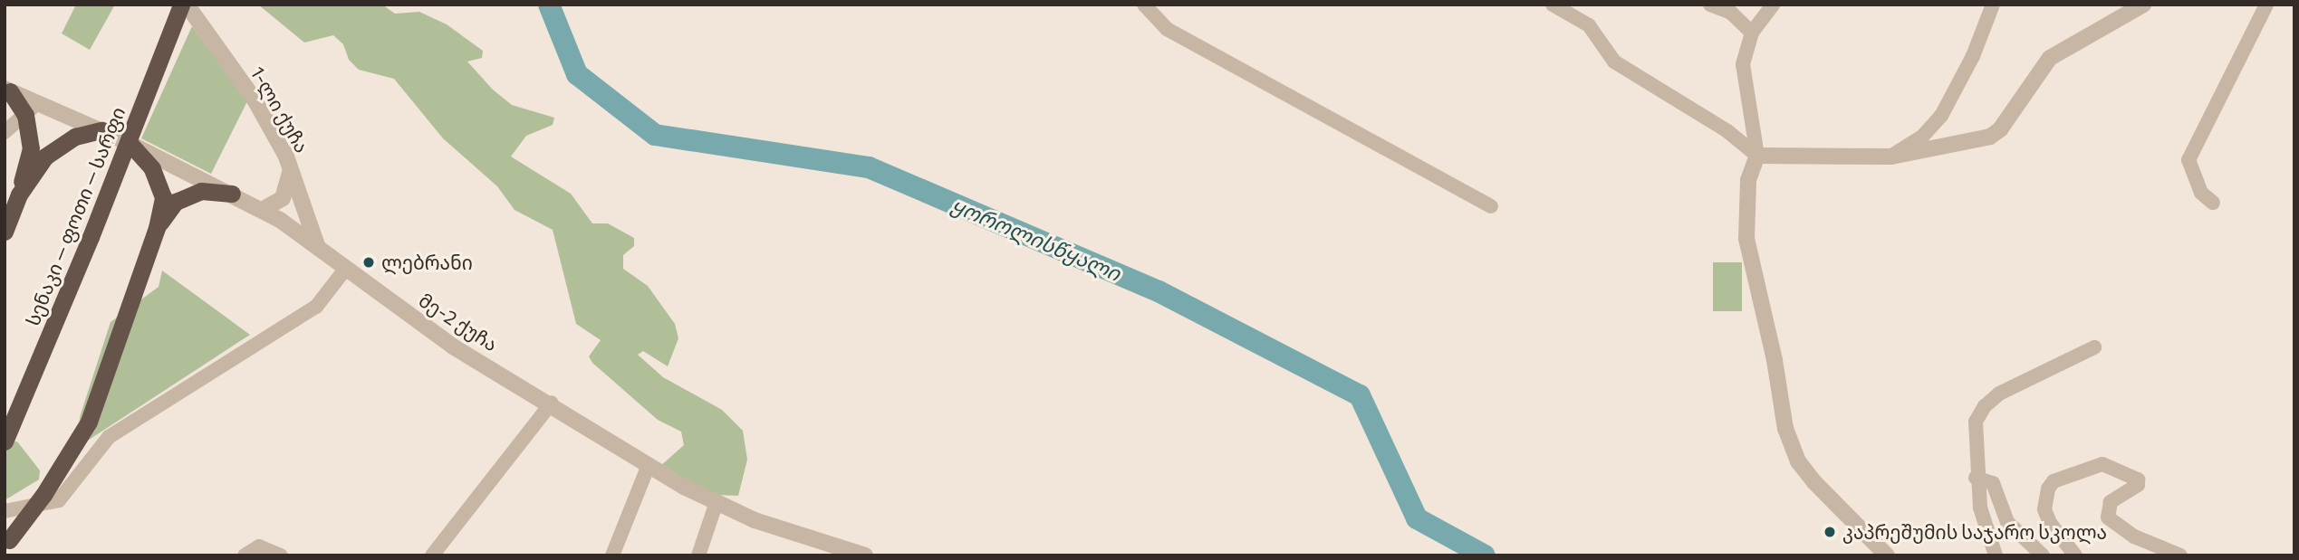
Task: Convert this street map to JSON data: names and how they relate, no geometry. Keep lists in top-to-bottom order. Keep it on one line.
{"streets":{"highway":["სენაკი — ფოთი — სარფი"],"street":["1-ლი ქუჩა","მე-2 ქუჩა"]},"crossings":[["1-ლი ქუჩა","მე-2 ქუჩა"]],"water":["ყოროლისწყალი"],"places":["ლებრანი","კაპრეშუმის საჯარო სკოლა"]}
